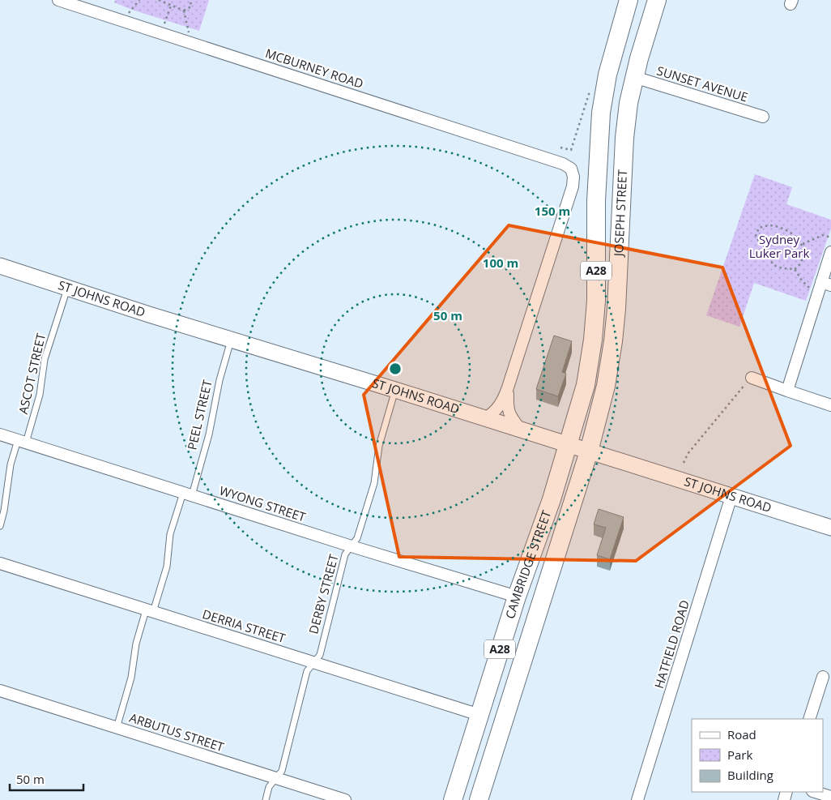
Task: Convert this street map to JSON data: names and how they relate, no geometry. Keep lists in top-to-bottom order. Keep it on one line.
{"streets":{"highway":["JOSEPH STREET","A28","CAMBRIDGE STREET"],"main road":["ST JOHNS ROAD"],"street":["MCBURNEY ROAD","SUNSET AVENUE","WYONG STREET","DERRIA STREET","HATFIELD ROAD","ARBUTUS STREET"],"lane":["ASCOT STREET","PEEL STREET","DERBY STREET"]},"crossings":[["SUNSET AVENUE","JOSEPH STREET"],["JOSEPH STREET","ST JOHNS ROAD"],["JOSEPH STREET","CAMBRIDGE STREET"],["ST JOHNS ROAD","ASCOT STREET"],["ST JOHNS ROAD","PEEL STREET"],["ST JOHNS ROAD","CAMBRIDGE STREET"],["ST JOHNS ROAD","DERBY STREET"],["ST JOHNS ROAD","HATFIELD ROAD"],["ASCOT STREET","WYONG STREET"],["PEEL STREET","WYONG STREET"],["PEEL STREET","DERRIA STREET"],["PEEL STREET","ARBUTUS STREET"],["WYONG STREET","CAMBRIDGE STREET"],["WYONG STREET","DERBY STREET"],["CAMBRIDGE STREET","DERRIA STREET"],["DERBY STREET","DERRIA STREET"],["DERBY STREET","ARBUTUS STREET"]],"parks":["Sydney Luker Park"],"legend":["Road","Park","Building"],"scale_bar":"50 m","rings":["150 m","100 m","50 m"]}
